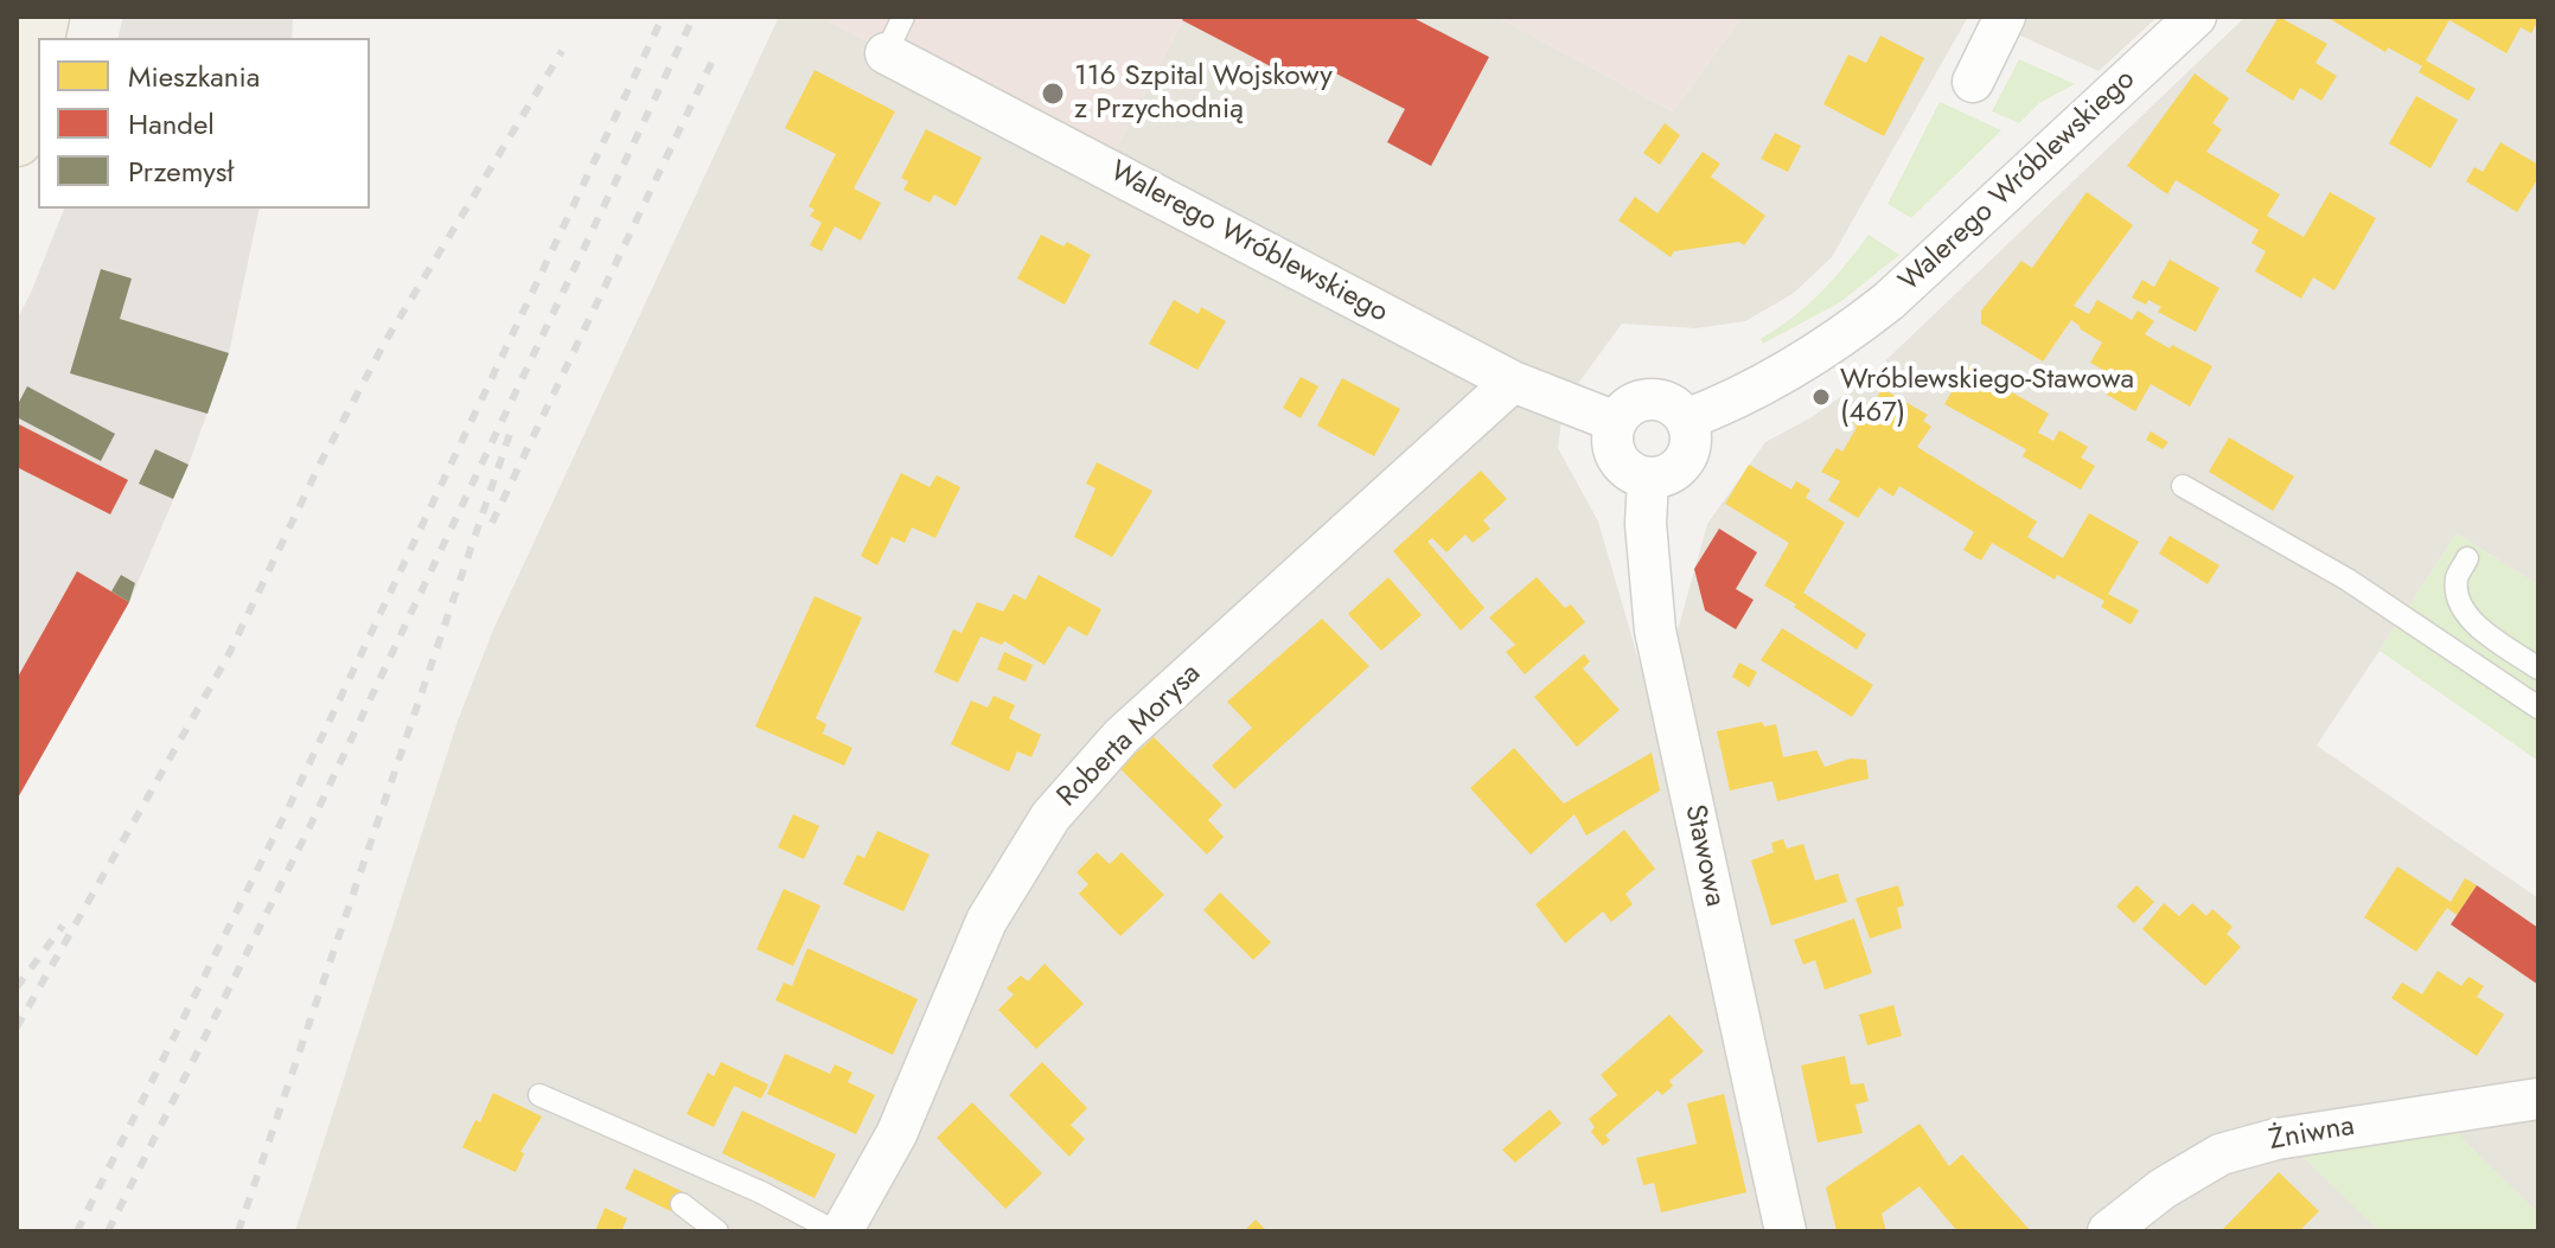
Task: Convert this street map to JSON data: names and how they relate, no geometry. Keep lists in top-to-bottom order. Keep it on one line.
{"streets":{"street":["Walerego Wróblewskiego","Roberta Morysa","Stawowa","Żniwna"]},"crossings":[["Walerego Wróblewskiego","Roberta Morysa"],["Walerego Wróblewskiego","Stawowa"]],"places":["116 Szpital Wojskowy z Przychodnią","Wróblewskiego-Stawowa (467)"],"legend":["Mieszkania","Handel","Przemysł"]}
